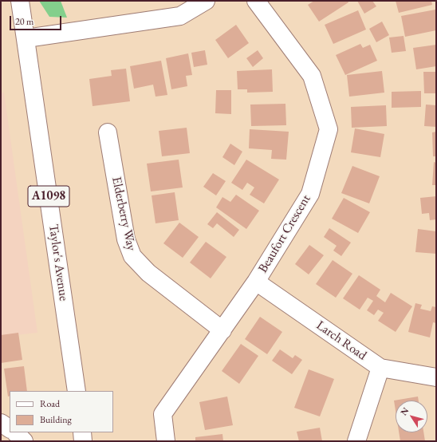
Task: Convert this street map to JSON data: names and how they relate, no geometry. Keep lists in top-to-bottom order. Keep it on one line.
{"streets":{"street":["A1098","Elderberry Way","Beaufort Crescent","Taylor's Avenue","Larch Road"]},"crossings":[["Elderberry Way","Beaufort Crescent"],["Beaufort Crescent","Larch Road"]],"legend":["Road","Building"],"scale_bar":"20 m","north":"top left"}
